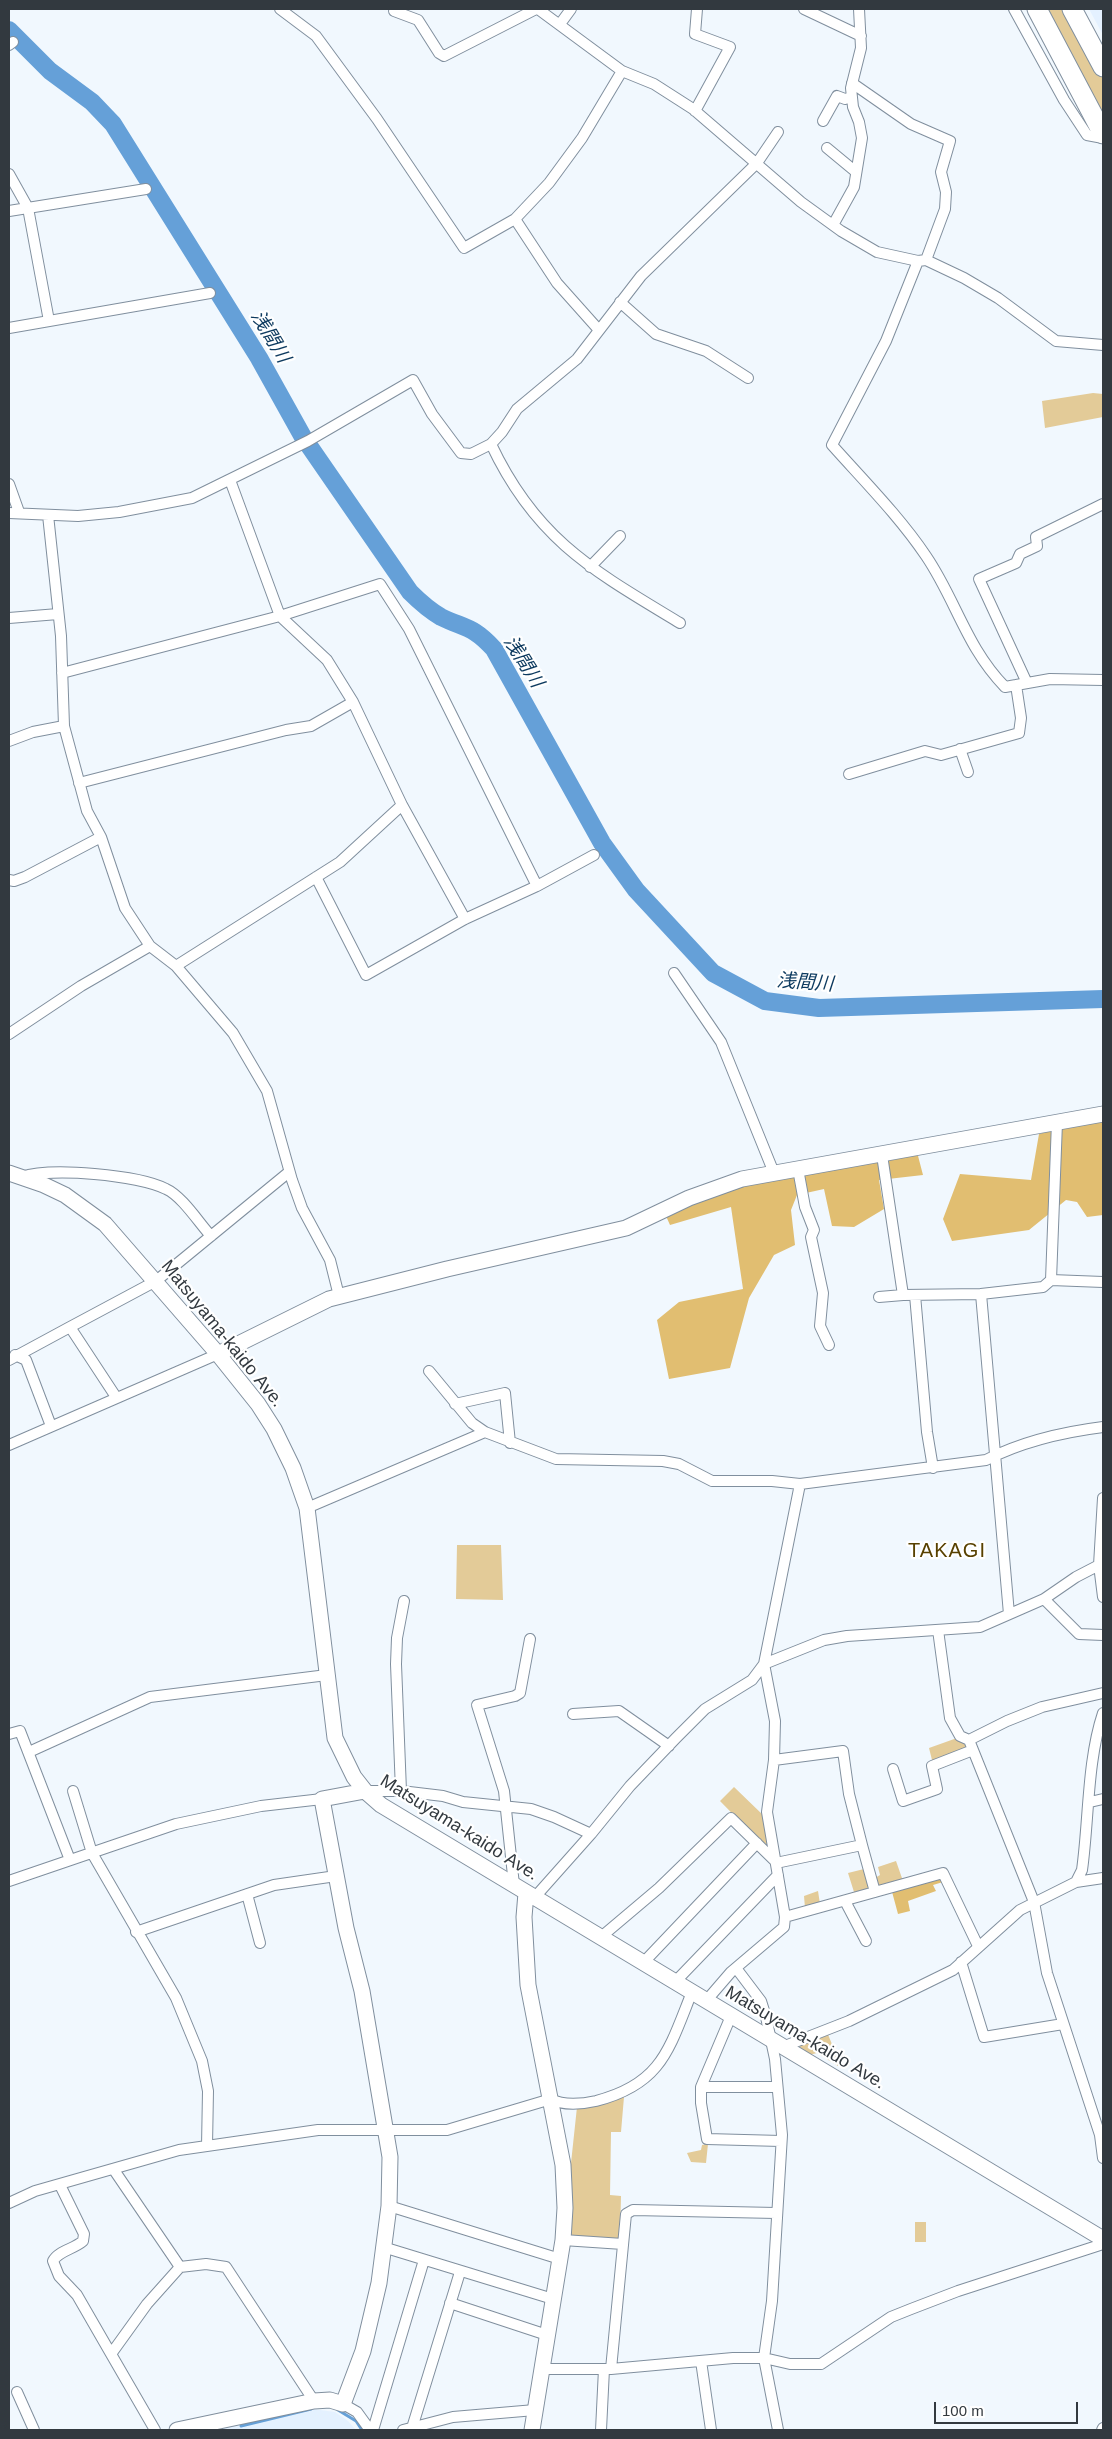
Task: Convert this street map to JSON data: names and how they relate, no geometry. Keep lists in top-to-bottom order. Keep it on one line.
{"streets":{"street":["Matsuyama-kaido Ave."]},"districts":["TAKAGI"],"water":["浅間川"],"scale_bar":"100 m"}
